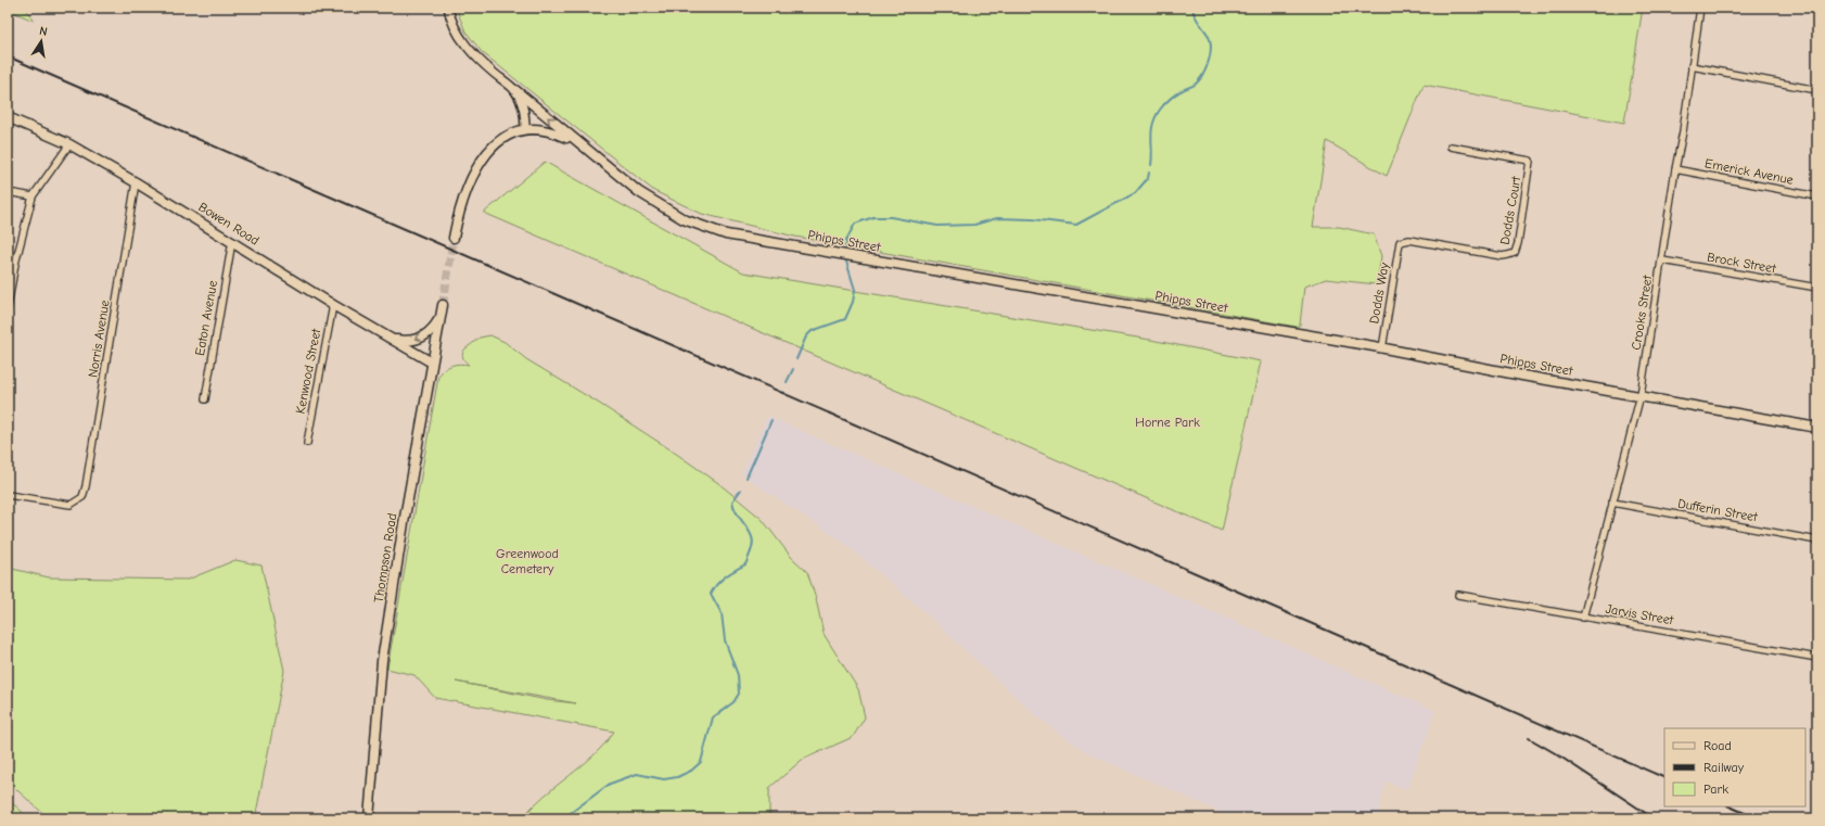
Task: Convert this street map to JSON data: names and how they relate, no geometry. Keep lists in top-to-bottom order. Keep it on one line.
{"streets":{"main road":["Bowen Road","Phipps Street","Thompson Road"],"street":["Emerick Avenue","Dodds Court","Brock Street","Dodds Way","Crooks Street","Eaton Avenue","Norris Avenue","Kenwood Street","Dufferin Street","Jarvis Street"]},"crossings":[["Emerick Avenue","Crooks Street"],["Dodds Court","Dodds Way"],["Bowen Road","Eaton Avenue"],["Bowen Road","Norris Avenue"],["Bowen Road","Kenwood Street"],["Bowen Road","Thompson Road"],["Phipps Street","Dodds Way"],["Phipps Street","Crooks Street"],["Brock Street","Crooks Street"],["Crooks Street","Dufferin Street"],["Crooks Street","Jarvis Street"]],"parks":["Horne Park","Greenwood Cemetery"],"legend":["Road","Railway","Park"],"north":"top"}
